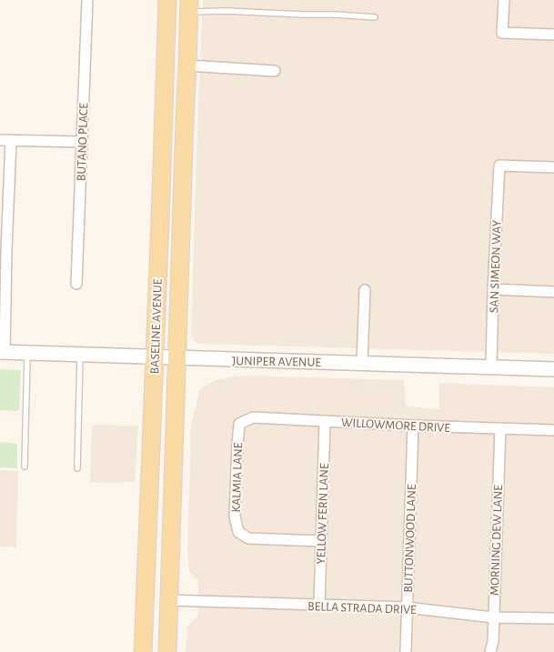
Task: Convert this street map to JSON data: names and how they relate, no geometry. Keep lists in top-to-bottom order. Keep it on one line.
{"streets":{"main road":["BASELINE AVENUE"],"street":["BUTANO PLACE","SAN SIMEON WAY","JUNIPER AVENUE","WILLOWMORE DRIVE","KALMIA LANE","YELLOW FERN LANE","BUTTONWOOD LANE","MORNING DEW LANE","BELLA STRADA DRIVE"]},"crossings":[["SAN SIMEON WAY","JUNIPER AVENUE"],["BASELINE AVENUE","JUNIPER AVENUE"],["BASELINE AVENUE","BELLA STRADA DRIVE"],["WILLOWMORE DRIVE","KALMIA LANE"],["WILLOWMORE DRIVE","YELLOW FERN LANE"],["WILLOWMORE DRIVE","BUTTONWOOD LANE"],["WILLOWMORE DRIVE","MORNING DEW LANE"],["KALMIA LANE","YELLOW FERN LANE"],["YELLOW FERN LANE","BELLA STRADA DRIVE"],["BUTTONWOOD LANE","BELLA STRADA DRIVE"],["MORNING DEW LANE","BELLA STRADA DRIVE"]]}
